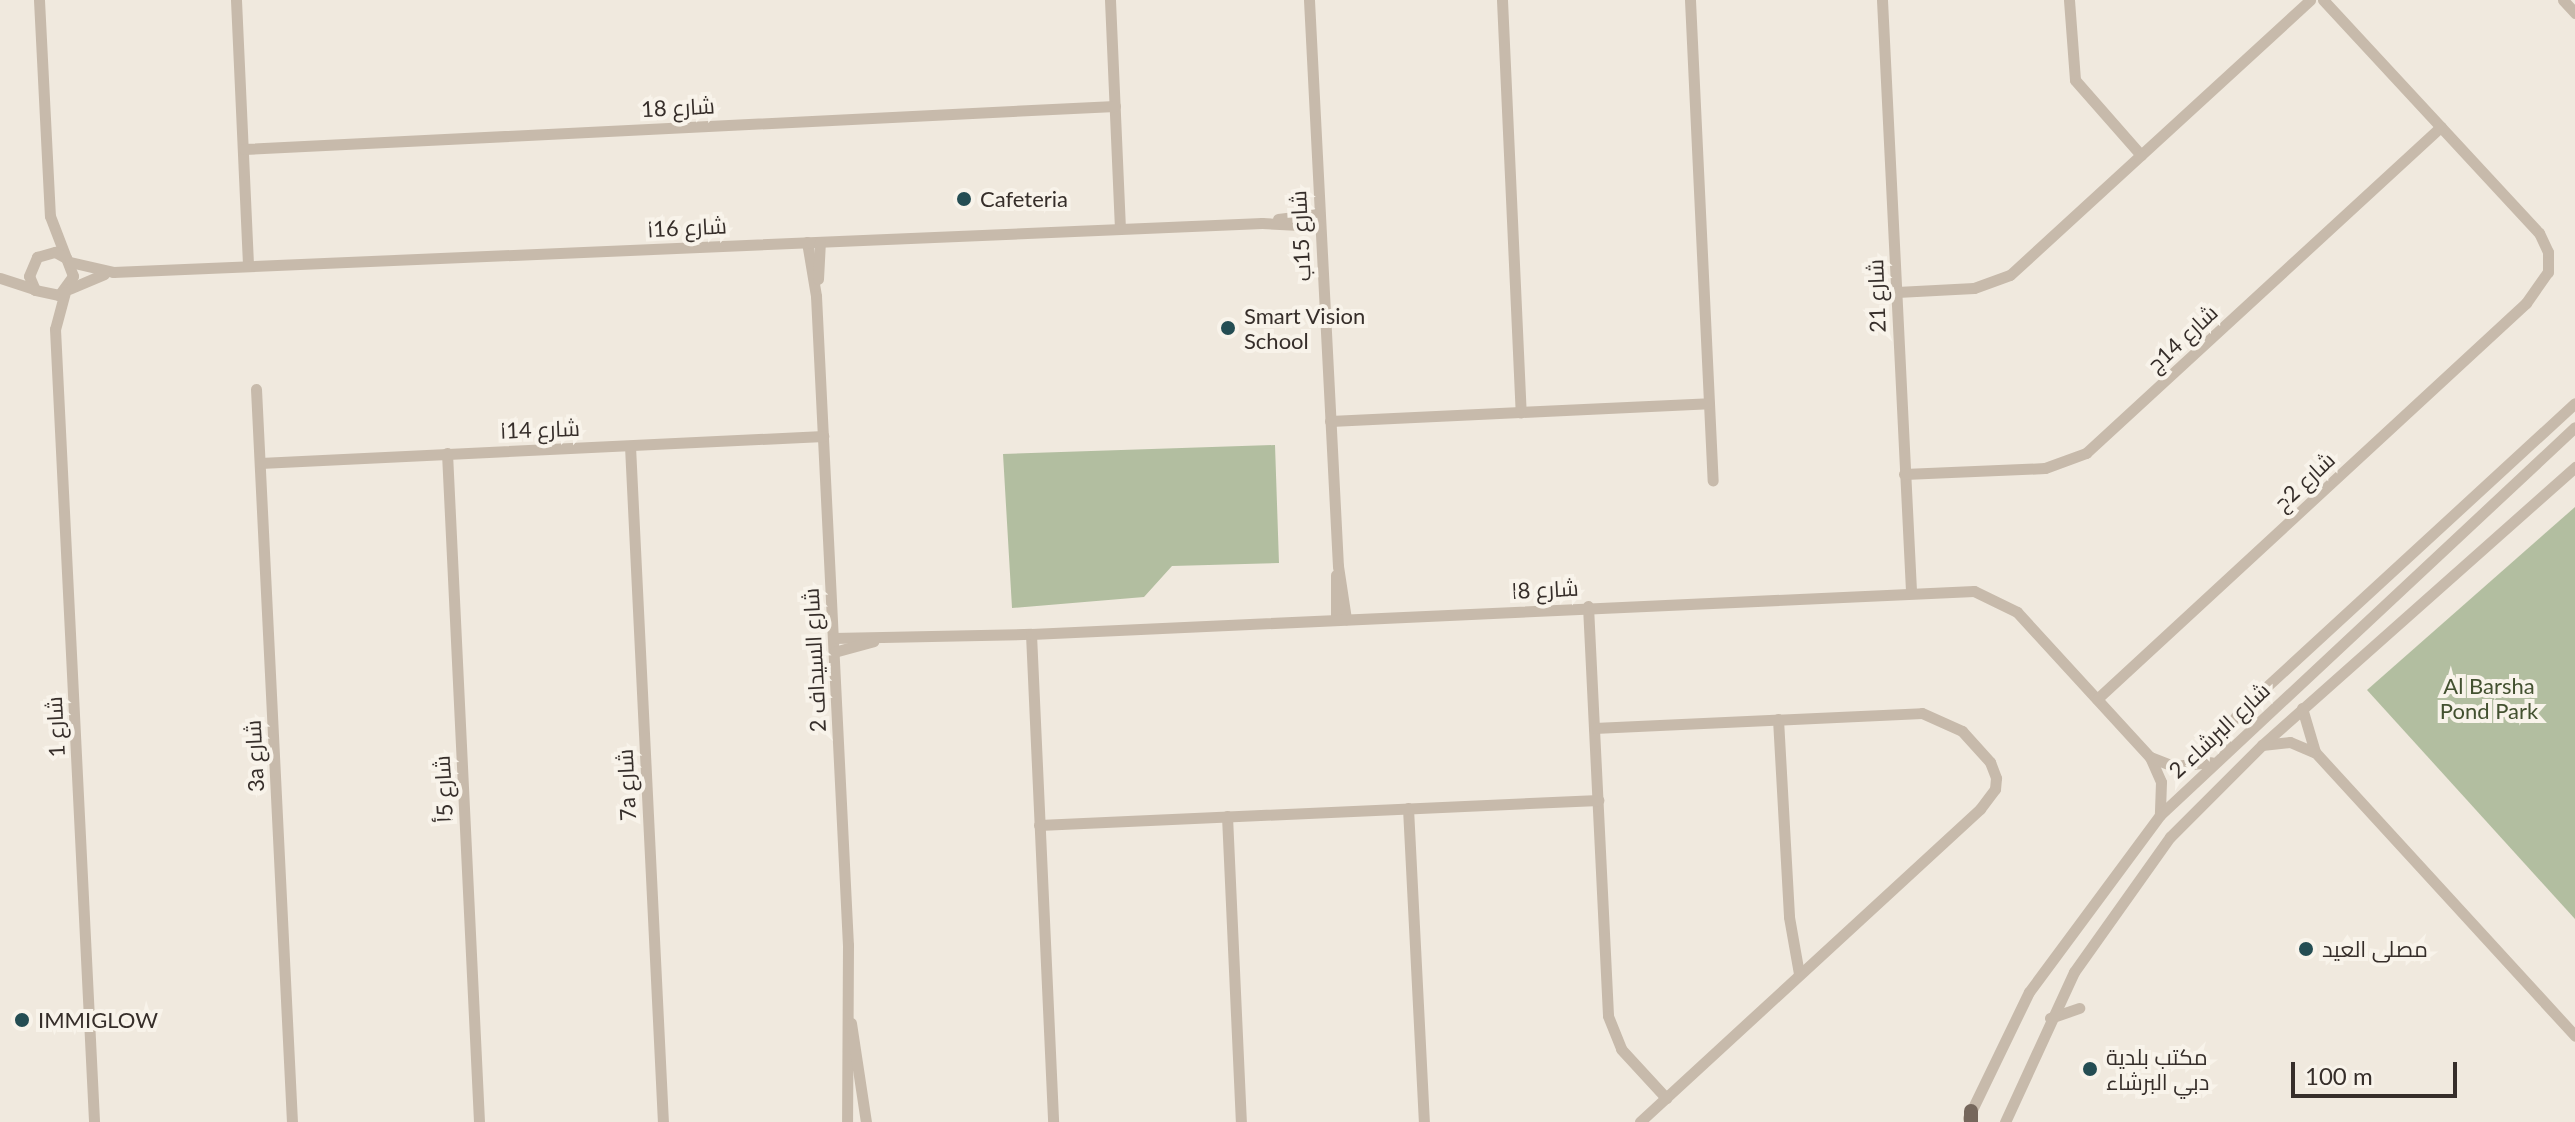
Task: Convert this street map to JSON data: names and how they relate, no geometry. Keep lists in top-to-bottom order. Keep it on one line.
{"streets":{"street":["شارع 18","شارع 16ا","شارع 15ب","شارع 21","شارع 14ج","شارع 14ا","شارع 2ج","شارع 8ا","شارع السيداف 2","شارع 1","شارع البرشاء 2","3a شارع","7a شارع","شارع 5أ"]},"crossings":[["شارع 16ا","شارع 15ب"],["شارع 16ا","شارع السيداف 2"],["شارع 16ا","شارع 1"],["شارع 15ب","شارع 8ا"],["شارع 21","شارع 14ج"],["شارع 21","شارع 8ا"],["شارع 14ج","شارع 2ج"],["شارع 14ا","شارع السيداف 2"],["شارع 14ا","3a شارع"],["شارع 14ا","7a شارع"],["شارع 14ا","شارع 5أ"],["شارع 2ج","شارع 8ا"],["شارع 8ا","شارع السيداف 2"],["شارع 8ا","شارع البرشاء 2"]],"parks":["Al Barsha Pond Park"],"places":["Cafeteria","Smart Vision School","مصلى العيد","IMMIGLOW","مكتب بلدية دبي البرشاء"],"scale_bar":"100 m"}
